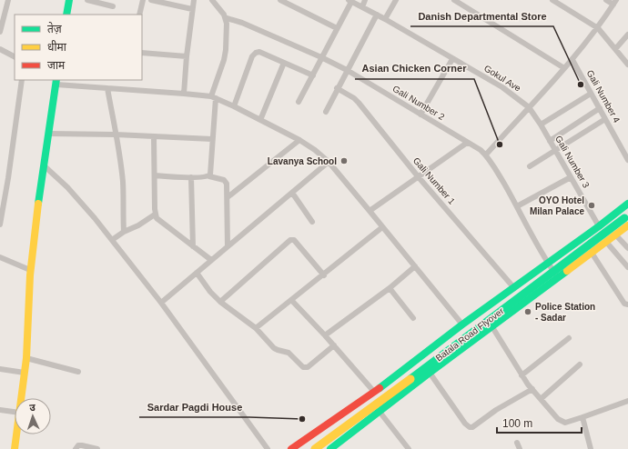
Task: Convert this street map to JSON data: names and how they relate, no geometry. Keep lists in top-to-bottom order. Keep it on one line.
{"streets":{"main road":["Batala Road Flyover"],"street":["Gokul Ave","Gali Number 4","Gali Number 2","Gali Number 3","Gali Number 1"]},"crossings":[["Gokul Ave","Gali Number 3"]],"places":["Danish Departmental Store","Asian Chicken Corner","Lavanya School","OYO Hotel Milan Palace","Police Station - Sadar","Sardar Pagdi House"],"legend":["तेज़","धीमा","जाम"],"scale_bar":"100 m","north":"top"}
